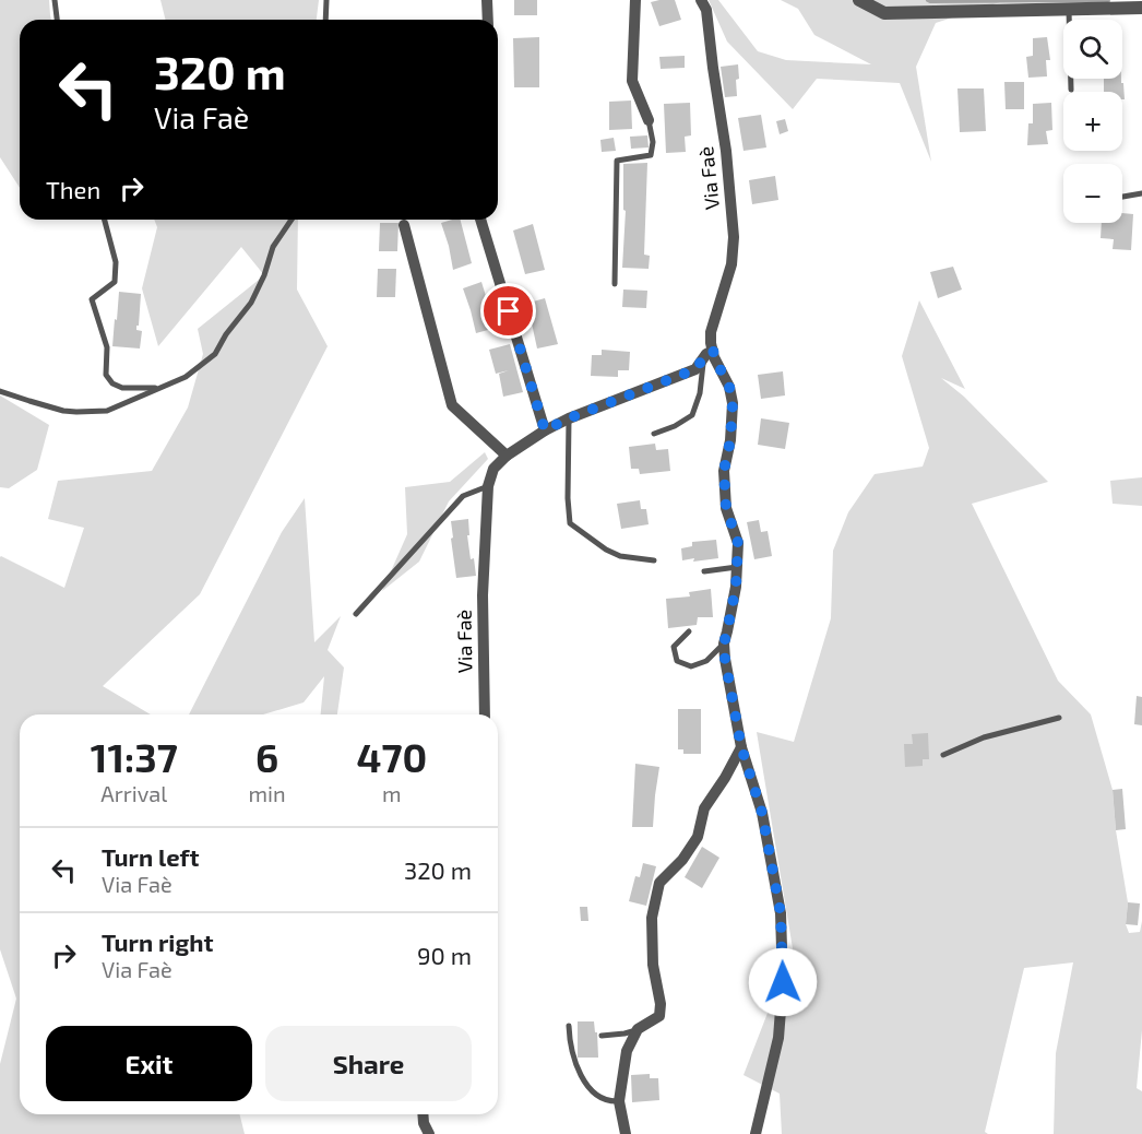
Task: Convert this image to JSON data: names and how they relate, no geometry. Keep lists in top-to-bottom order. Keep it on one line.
{"streets":{"street":["Via Faè"]},"page":{"map_buttons":["+","−"],"turn":["320 m","Via Faè"],"then":"Then","eta":["11:37","Arrival","6","min","470","m"],"list":[{"name":"Turn left","note":"Via Faè","value":"320 m"},{"name":"Turn right","note":"Via Faè","value":"90 m"}],"buttons":["Exit","Share"]}}
